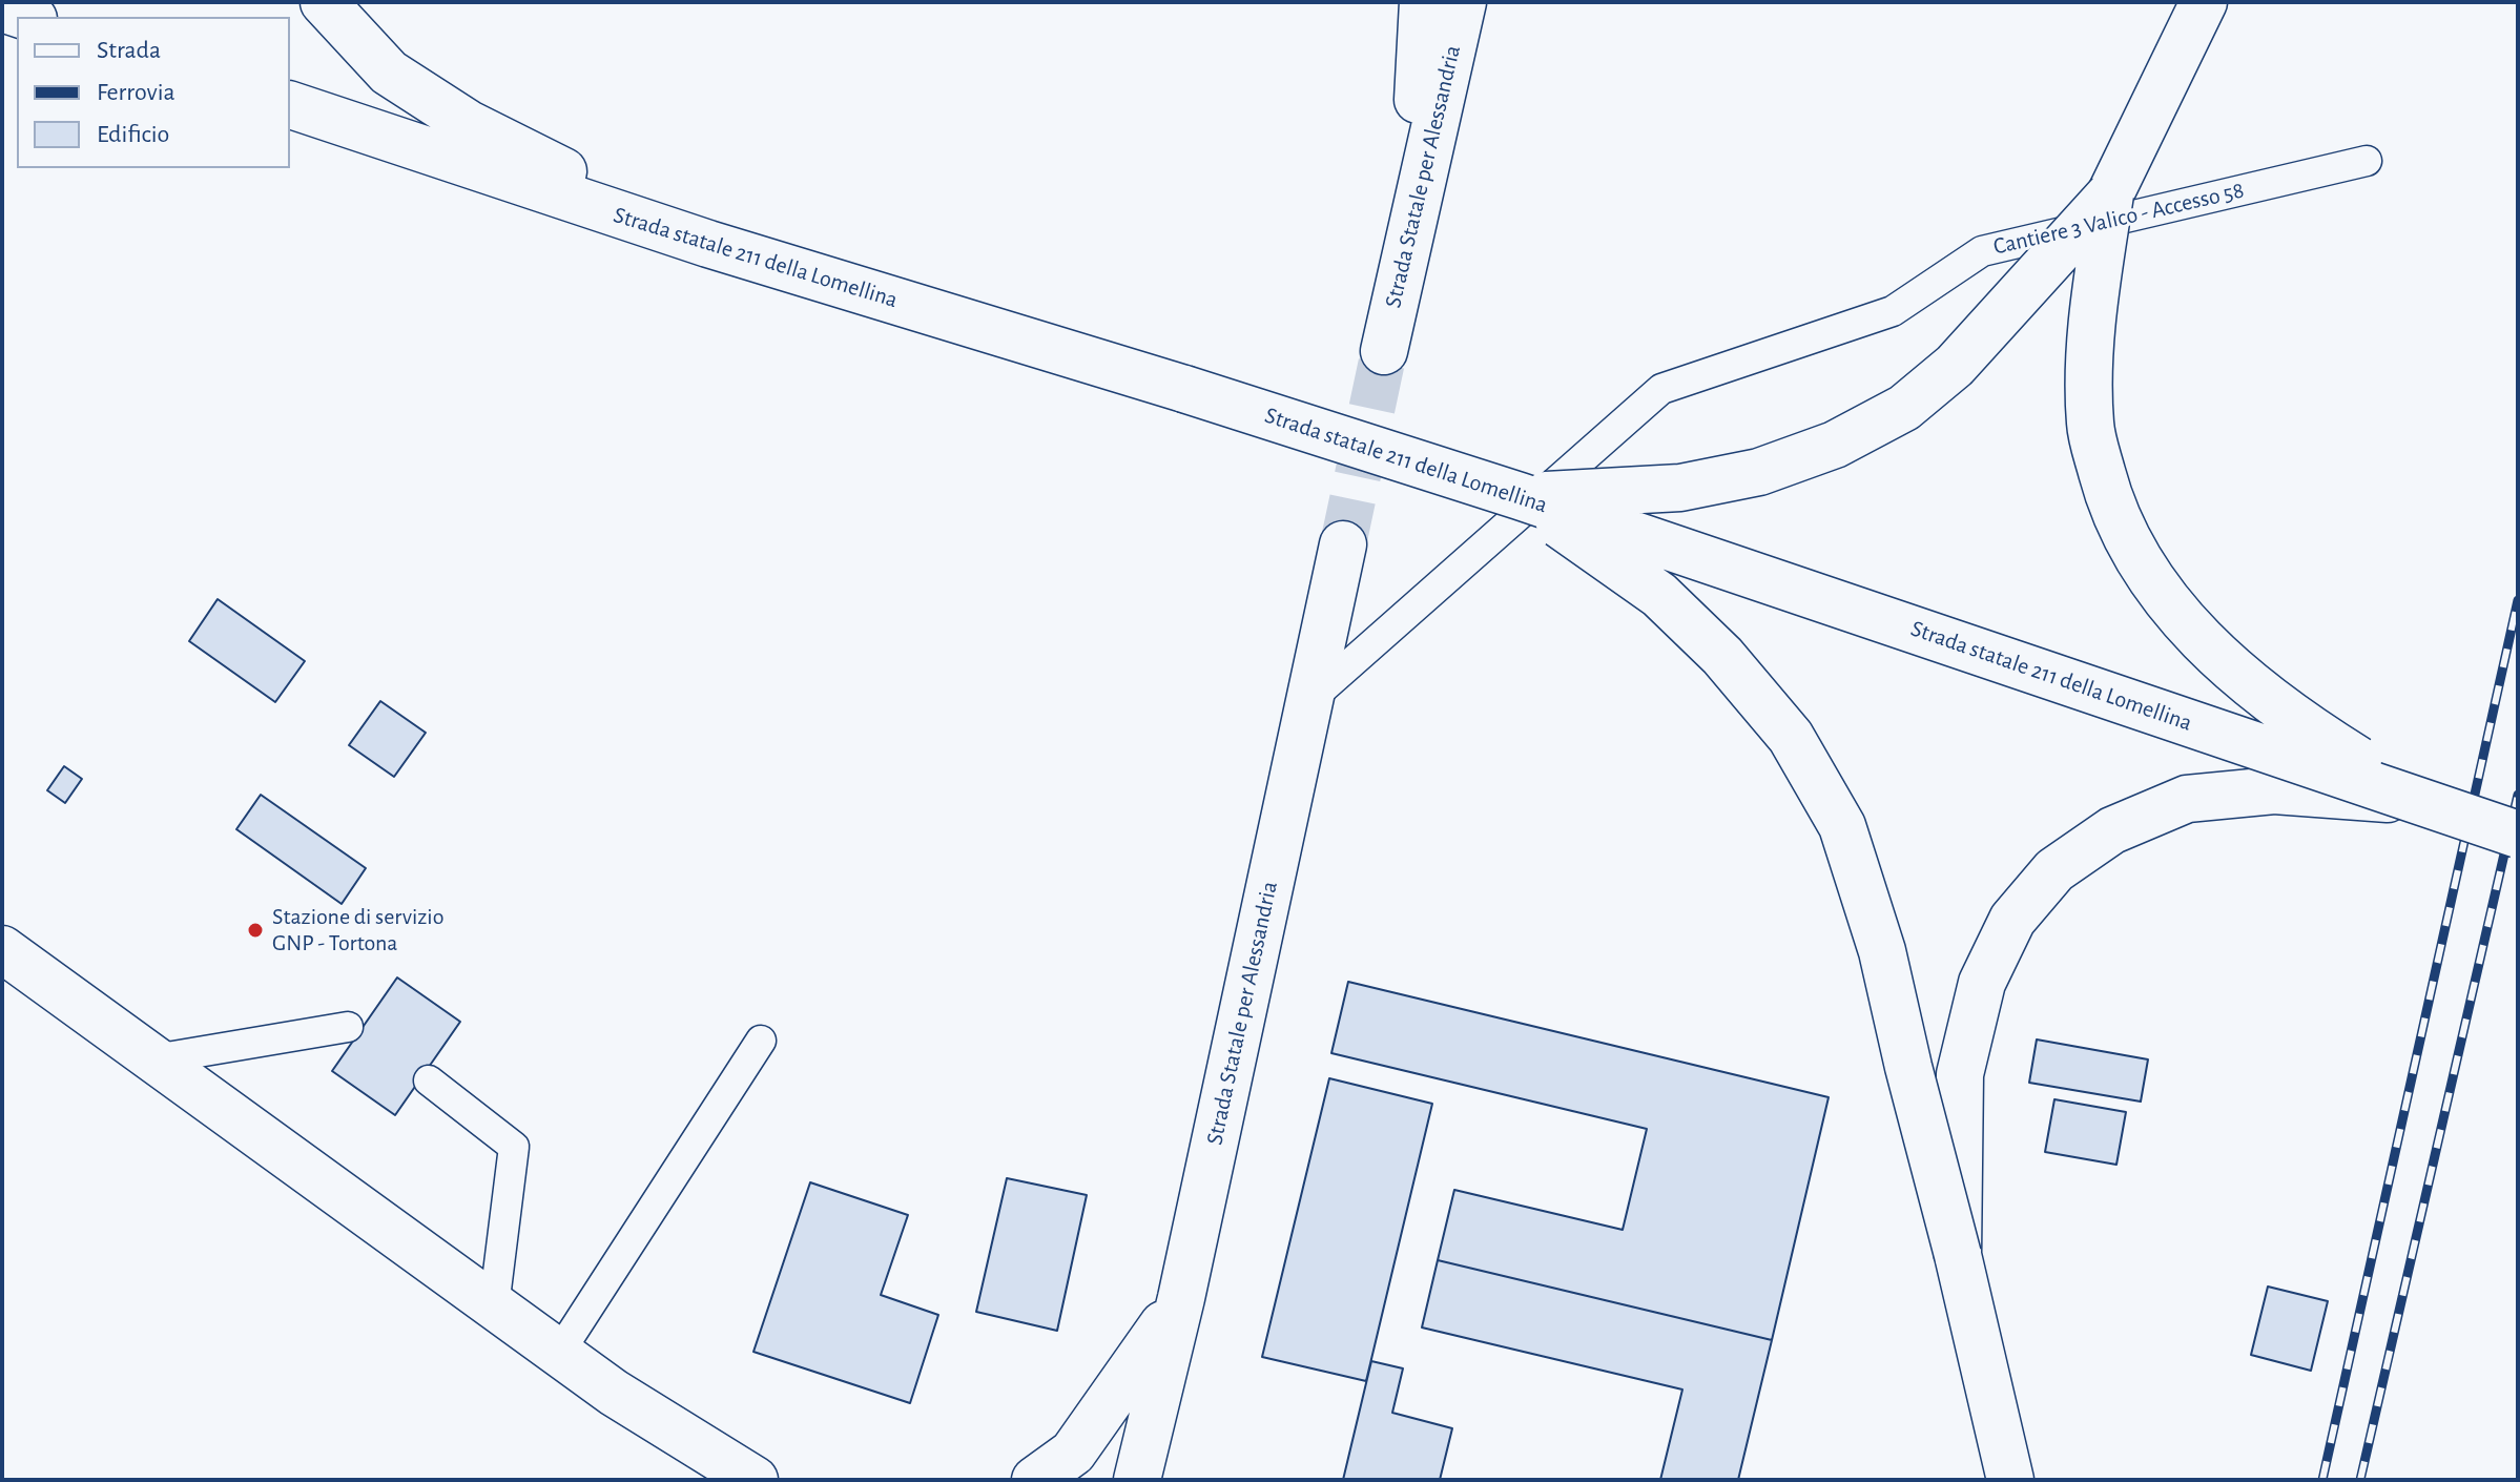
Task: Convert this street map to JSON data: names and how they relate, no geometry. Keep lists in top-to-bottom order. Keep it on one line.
{"streets":{"main road":["Strada Statale per Alessandria","Strada statale 211 della Lomellina"],"lane":["Cantiere 3 Valico - Accesso 58"]},"crossings":[["Strada Statale per Alessandria","Cantiere 3 Valico - Accesso 58"]],"places":["Stazione di servizio GNP - Tortona"],"legend":["Strada","Ferrovia","Edificio"]}
